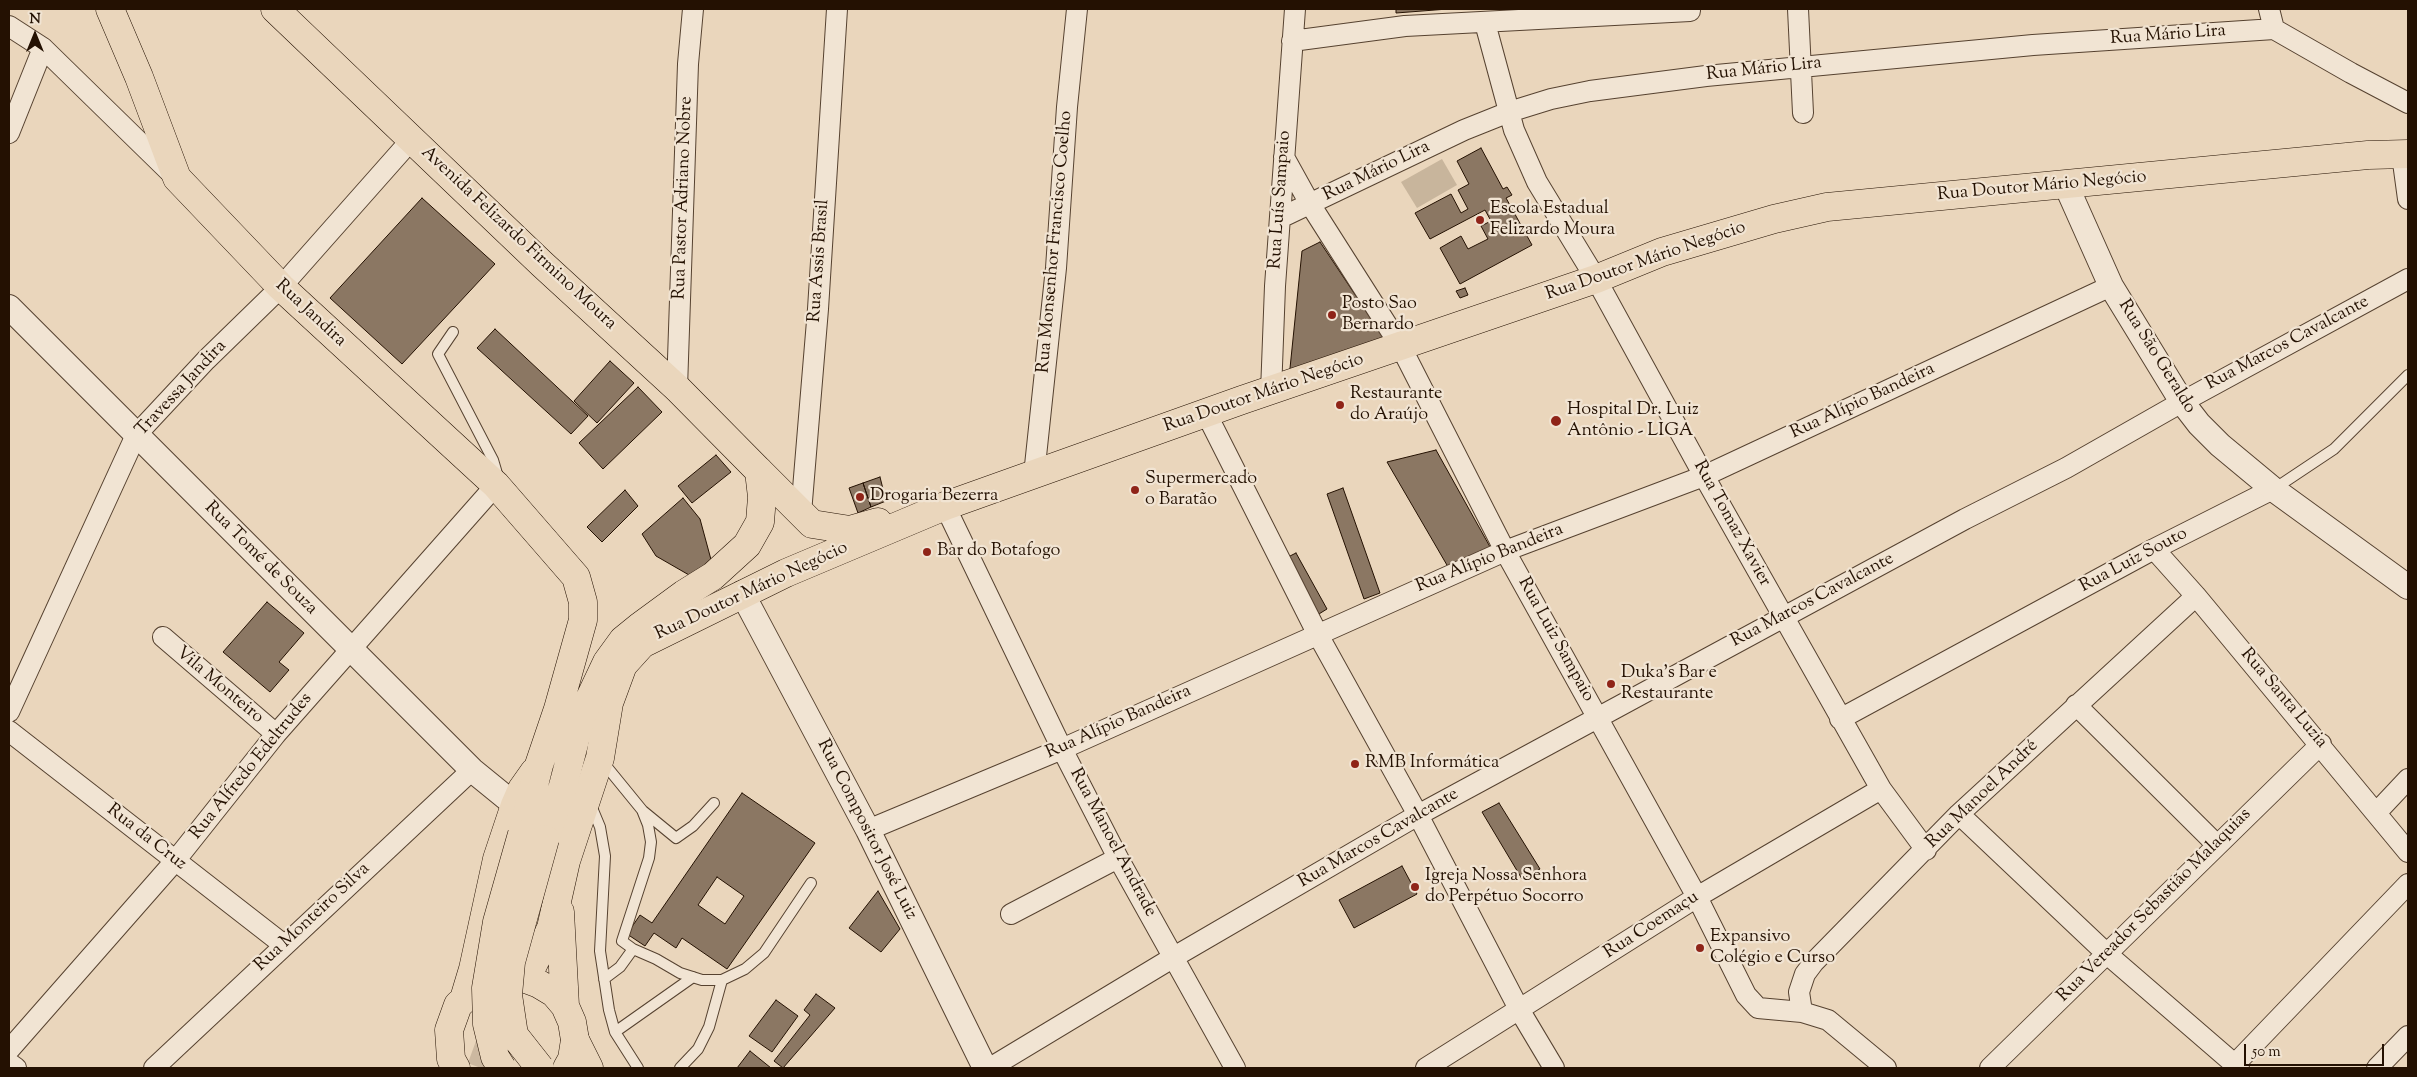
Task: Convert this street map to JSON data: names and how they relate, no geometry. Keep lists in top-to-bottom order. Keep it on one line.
{"streets":{"main road":["Rua Doutor Mário Negócio","Avenida Felizardo Firmino Moura","Rua Jandira"],"street":["Rua Mário Lira","Rua Pastor Adriano Nobre","Rua Luís Sampaio","Rua Monsenhor Francisco Coelho","Rua Assis Brasil","Rua Marcos Cavalcante","Rua São Geraldo","Travessa Jandira","Rua Alípio Bandeira","Rua Tomaz Xavier","Rua Tomé de Souza","Rua Luiz Souto","Rua Luiz Sampaio","Vila Monteiro","Rua Santa Luzia","Rua Alfredo Edeltrudes","Rua Manoel André","Rua Compositor José Luiz","Rua da Cruz","Rua Manoel Andrade","Rua Vereador Sebastião Malaquias","Rua Monteiro Silva","Rua Coemaçu"]},"crossings":[["Rua Mário Lira","Rua Luís Sampaio"],["Rua Mário Lira","Rua Tomaz Xavier"],["Rua Mário Lira","Rua Luiz Sampaio"],["Rua Doutor Mário Negócio","Rua Luís Sampaio"],["Rua Doutor Mário Negócio","Avenida Felizardo Firmino Moura"],["Rua Doutor Mário Negócio","Rua Monsenhor Francisco Coelho"],["Rua Doutor Mário Negócio","Rua Assis Brasil"],["Rua Doutor Mário Negócio","Rua São Geraldo"],["Rua Doutor Mário Negócio","Rua Tomaz Xavier"],["Rua Doutor Mário Negócio","Rua Luiz Sampaio"],["Rua Doutor Mário Negócio","Rua Compositor José Luiz"],["Rua Doutor Mário Negócio","Rua Manoel Andrade"],["Rua Pastor Adriano Nobre","Avenida Felizardo Firmino Moura"],["Rua Luís Sampaio","Rua Luiz Sampaio"],["Avenida Felizardo Firmino Moura","Travessa Jandira"],["Rua Jandira","Travessa Jandira"],["Rua Jandira","Rua Alfredo Edeltrudes"],["Rua Marcos Cavalcante","Rua São Geraldo"],["Rua Marcos Cavalcante","Rua Tomaz Xavier"],["Rua Marcos Cavalcante","Rua Luiz Sampaio"],["Rua Marcos Cavalcante","Rua Manoel Andrade"],["Rua São Geraldo","Rua Alípio Bandeira"],["Rua São Geraldo","Rua Luiz Souto"],["Travessa Jandira","Rua Tomé de Souza"],["Rua Alípio Bandeira","Rua Tomaz Xavier"],["Rua Alípio Bandeira","Rua Luiz Sampaio"],["Rua Alípio Bandeira","Rua Compositor José Luiz"],["Rua Alípio Bandeira","Rua Manoel Andrade"],["Rua Tomaz Xavier","Rua Luiz Souto"],["Rua Tomaz Xavier","Rua Manoel André"],["Rua Tomaz Xavier","Rua Coemaçu"],["Rua Tomé de Souza","Rua Alfredo Edeltrudes"],["Rua Tomé de Souza","Rua Monteiro Silva"],["Rua Luiz Souto","Rua Santa Luzia"],["Rua Luiz Sampaio","Rua Manoel André"],["Rua Luiz Sampaio","Rua Coemaçu"],["Vila Monteiro","Rua Alfredo Edeltrudes"],["Rua Santa Luzia","Rua Manoel André"],["Rua Santa Luzia","Rua Vereador Sebastião Malaquias"],["Rua Alfredo Edeltrudes","Rua da Cruz"],["Rua da Cruz","Rua Monteiro Silva"]],"places":["Escola Estadual Felizardo Moura","Posto Sao Bernardo","Restaurante do Araújo","Hospital Dr. Luiz Antônio - LIGA","Supermercado o Baratão","Drogaria Bezerra","Bar do Botafogo","Duka's Bar e Restaurante","RMB Informática","Igreja Nossa Senhora do Perpétuo Socorro","Expansivo Colégio e Curso"],"scale_bar":"50 m","north":"top"}
